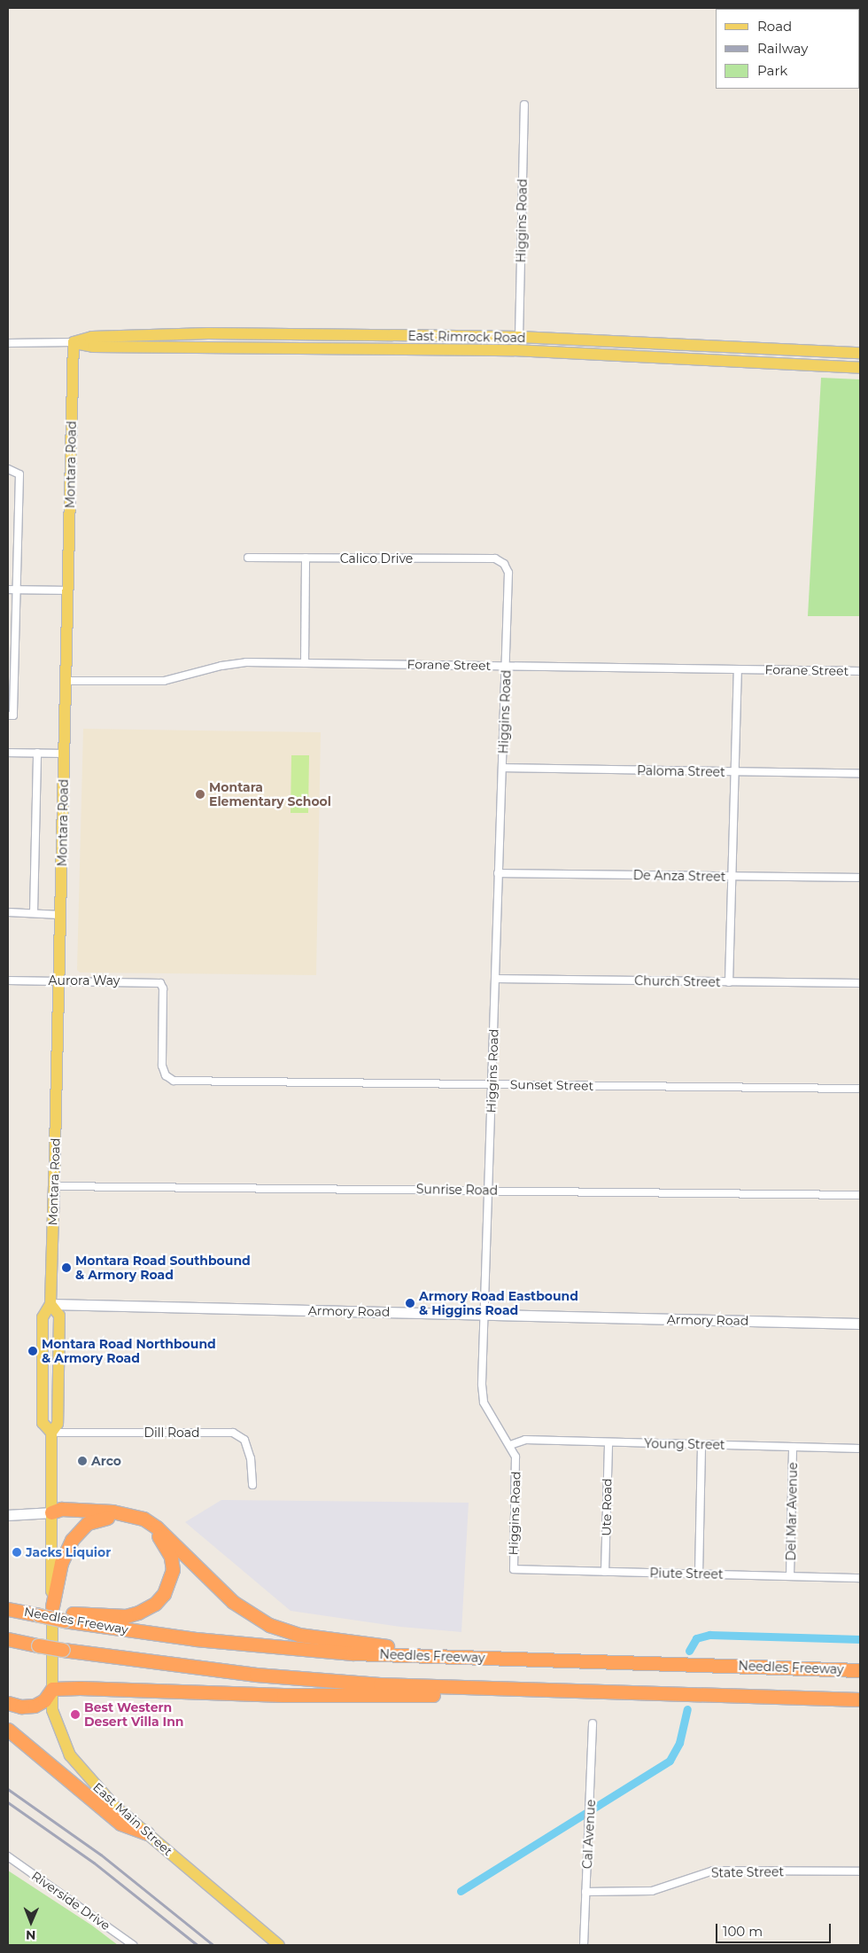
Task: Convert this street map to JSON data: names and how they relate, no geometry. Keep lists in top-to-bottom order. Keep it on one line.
{"streets":{"highway":["Needles Freeway"],"main road":["East Rimrock Road","Montara Road","Armory Road","East Main Street"],"street":["Higgins Road","Calico Drive","Forane Street","Paloma Street","De Anza Street","Aurora Way","Church Street","Sunset Street","Sunrise Road","Dill Road","Young Street","Ute Road","Del Mar Avenue","Piute Street","Cal Avenue","State Street","Riverside Drive"]},"crossings":[["Higgins Road","East Rimrock Road"],["Higgins Road","Calico Drive"],["Higgins Road","Forane Street"],["Higgins Road","Paloma Street"],["Higgins Road","De Anza Street"],["Higgins Road","Church Street"],["Higgins Road","Sunset Street"],["Higgins Road","Sunrise Road"],["Higgins Road","Armory Road"],["Higgins Road","Young Street"],["Higgins Road","Piute Street"],["East Rimrock Road","Montara Road"],["Montara Road","Forane Street"],["Montara Road","Aurora Way"],["Montara Road","Sunrise Road"],["Montara Road","Armory Road"],["Montara Road","Dill Road"],["Montara Road","East Main Street"],["Aurora Way","Sunset Street"],["Young Street","Ute Road"],["Young Street","Del Mar Avenue"],["Ute Road","Piute Street"],["Del Mar Avenue","Piute Street"],["Needles Freeway","East Main Street"],["Cal Avenue","State Street"]],"places":["Montara Elementary School","Montara Road Southbound & Armory Road","Armory Road Eastbound & Higgins Road","Montara Road Northbound & Armory Road","Arco","Jacks Liquior","Best Western Desert Villa Inn"],"legend":["Road","Railway","Park"],"scale_bar":"100 m","north":"bottom"}
